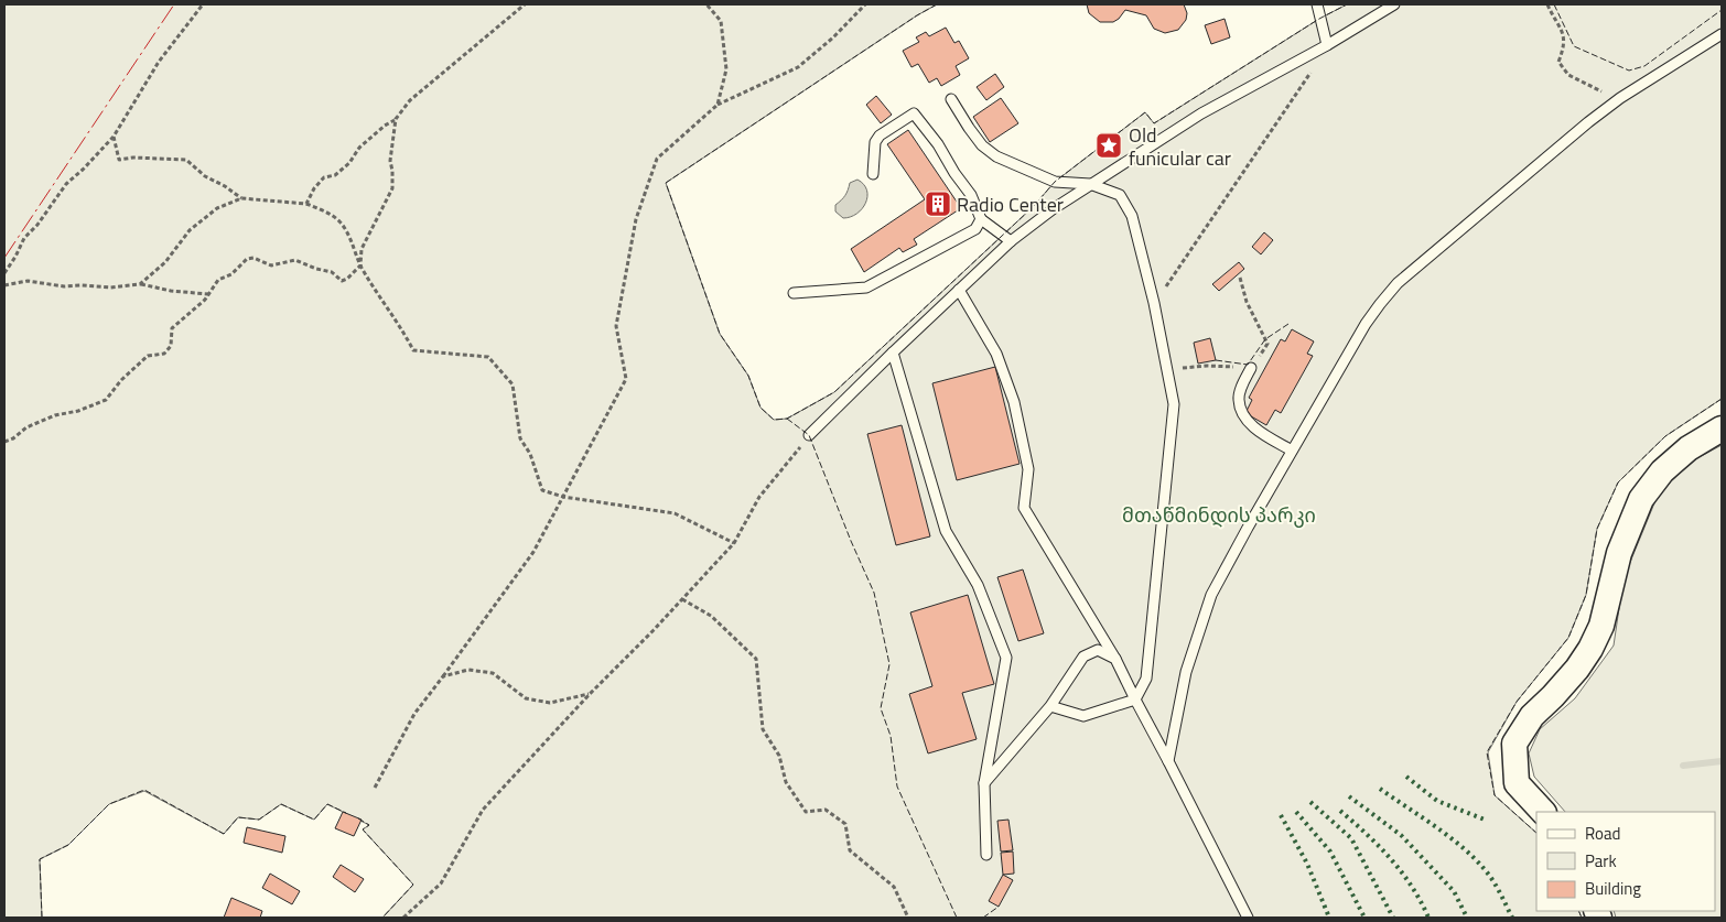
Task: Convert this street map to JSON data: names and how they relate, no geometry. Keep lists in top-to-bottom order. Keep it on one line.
{"parks":["მთაწმინდის პარკი"],"places":{"place":["Old funicular car"],"building":["Radio Center"]},"legend":["Road","Park","Building"]}
